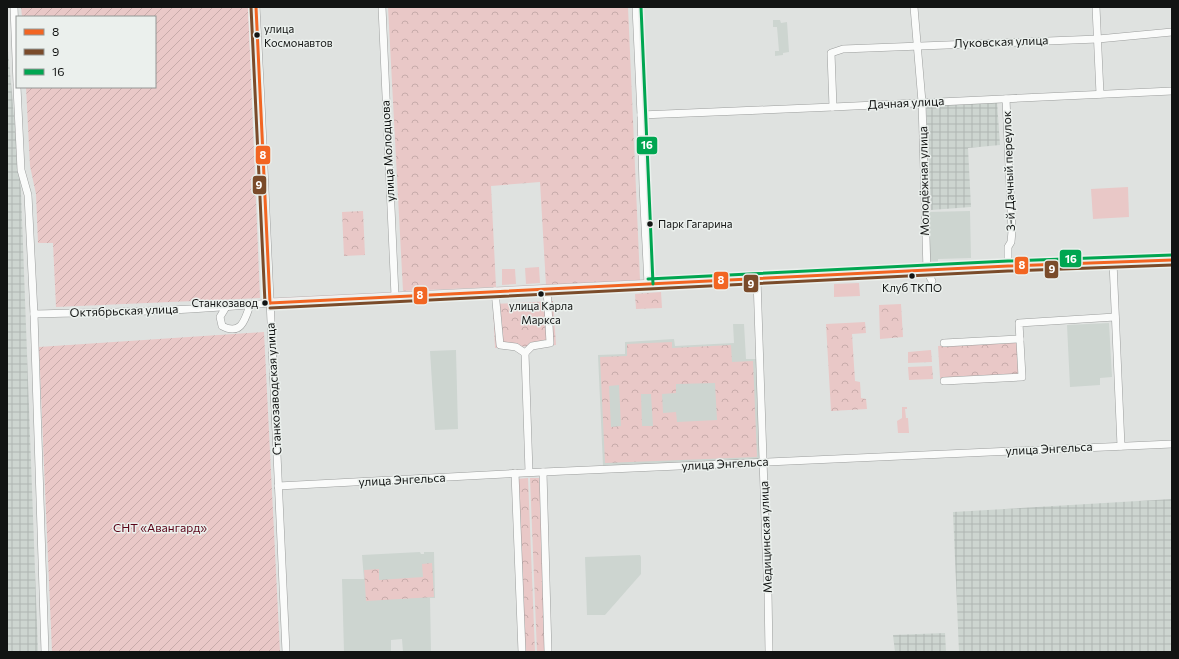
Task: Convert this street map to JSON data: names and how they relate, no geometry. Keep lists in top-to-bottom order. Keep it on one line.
{"streets":{"main road":["Октябрьская улица"],"street":["Луковская улица","Дачная улица","улица Молодцова","3-й Дачный переулок","Молодёжная улица","Станкозаводская улица","улица Энгельса","Медицинская улица"]},"crossings":[["Луковская улица","Дачная улица"],["Луковская улица","Молодёжная улица"],["Дачная улица","3-й Дачный переулок"],["Дачная улица","Молодёжная улица"],["улица Молодцова","Октябрьская улица"],["3-й Дачный переулок","Октябрьская улица"],["Молодёжная улица","Октябрьская улица"],["Октябрьская улица","Станкозаводская улица"],["Октябрьская улица","Медицинская улица"],["Станкозаводская улица","улица Энгельса"],["улица Энгельса","Медицинская улица"]],"parks":["СНТ «Авангард»"],"places":["улица Космонавтов","Парк Гагарина","Клуб ТКПО","улица Карла Маркса","Станкозавод"],"lines":["transit line 8","transit line 9","transit line 16"],"legend":["8","9","16"]}
